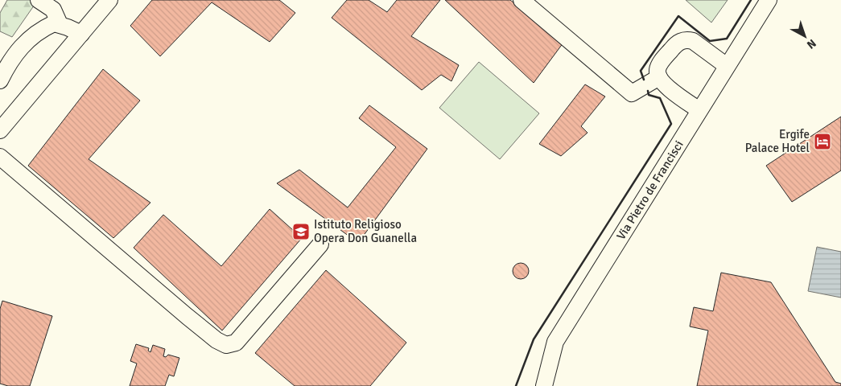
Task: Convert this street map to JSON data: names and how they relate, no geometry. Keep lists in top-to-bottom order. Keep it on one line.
{"streets":{"street":["Via Pietro de Francisci"]},"places":{"hotel":["Ergife Palace Hotel"],"school or university":["Istituto Religioso Opera Don Guanella"]},"north":"bottom right"}
